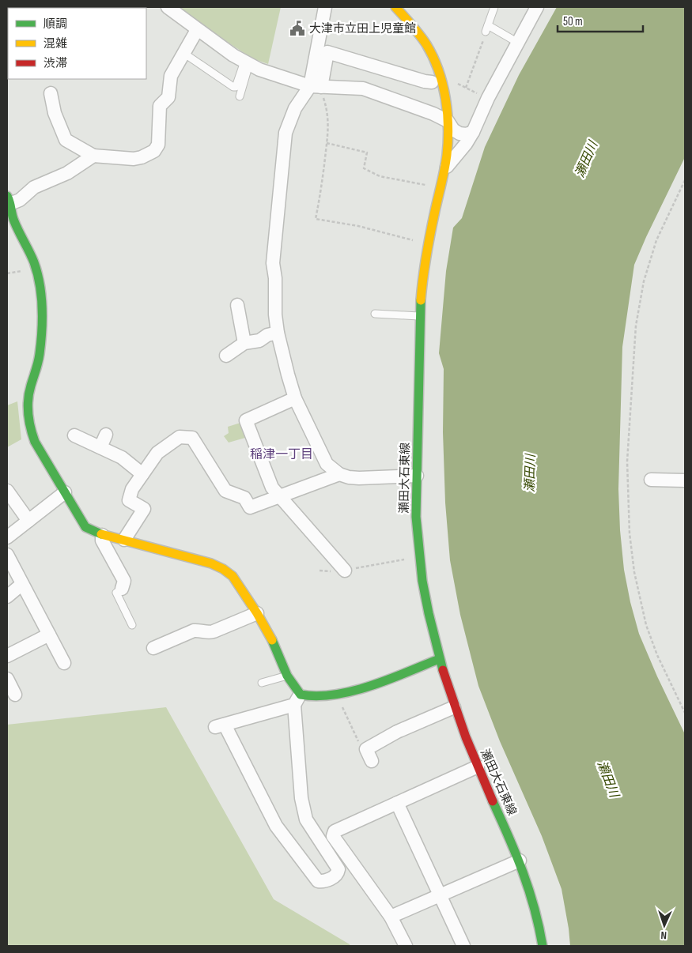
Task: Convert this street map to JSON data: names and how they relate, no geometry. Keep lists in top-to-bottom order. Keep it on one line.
{"streets":{"main road":["瀬田大石東線"]},"districts":["稲津一丁目"],"water":["瀬田川"],"places":{"public building":["大津市立田上児童館"]},"legend":["順調","混雑","渋滞"],"scale_bar":"50 m","north":"bottom"}
